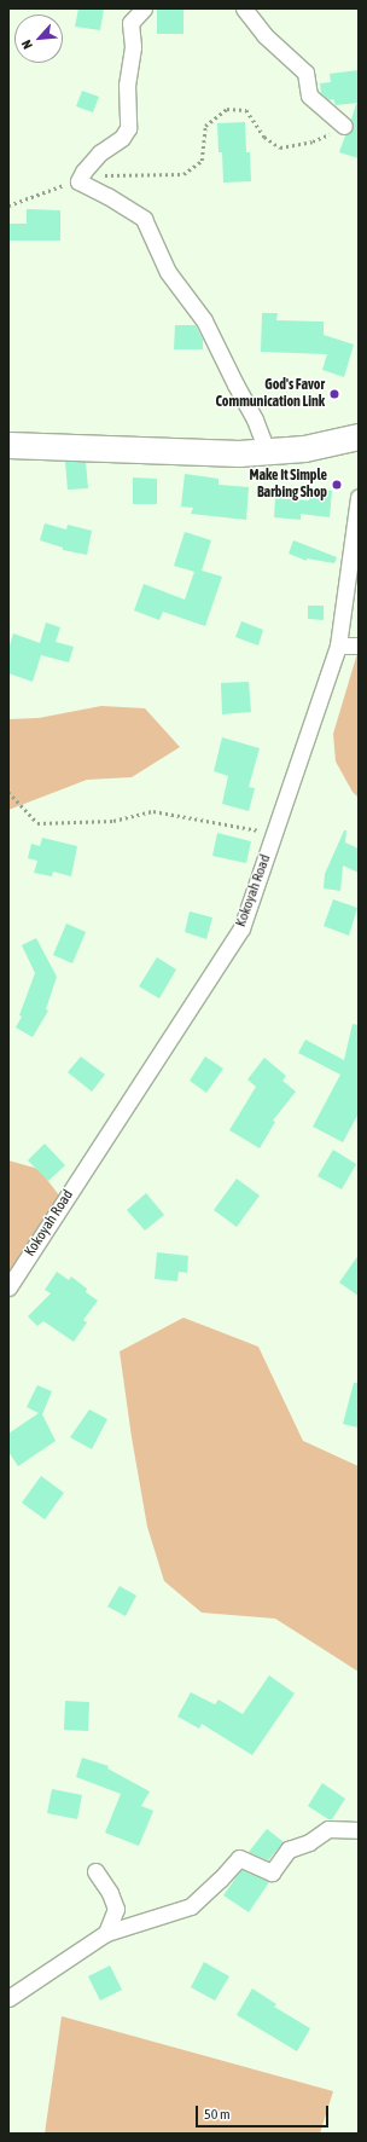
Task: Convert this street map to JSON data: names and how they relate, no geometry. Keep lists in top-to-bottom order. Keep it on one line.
{"streets":{"street":["Kokoyah Road"]},"places":["God's Favor Communication Link","Make It Simple Barbing Shop"],"scale_bar":"50 m","north":"bottom left"}
